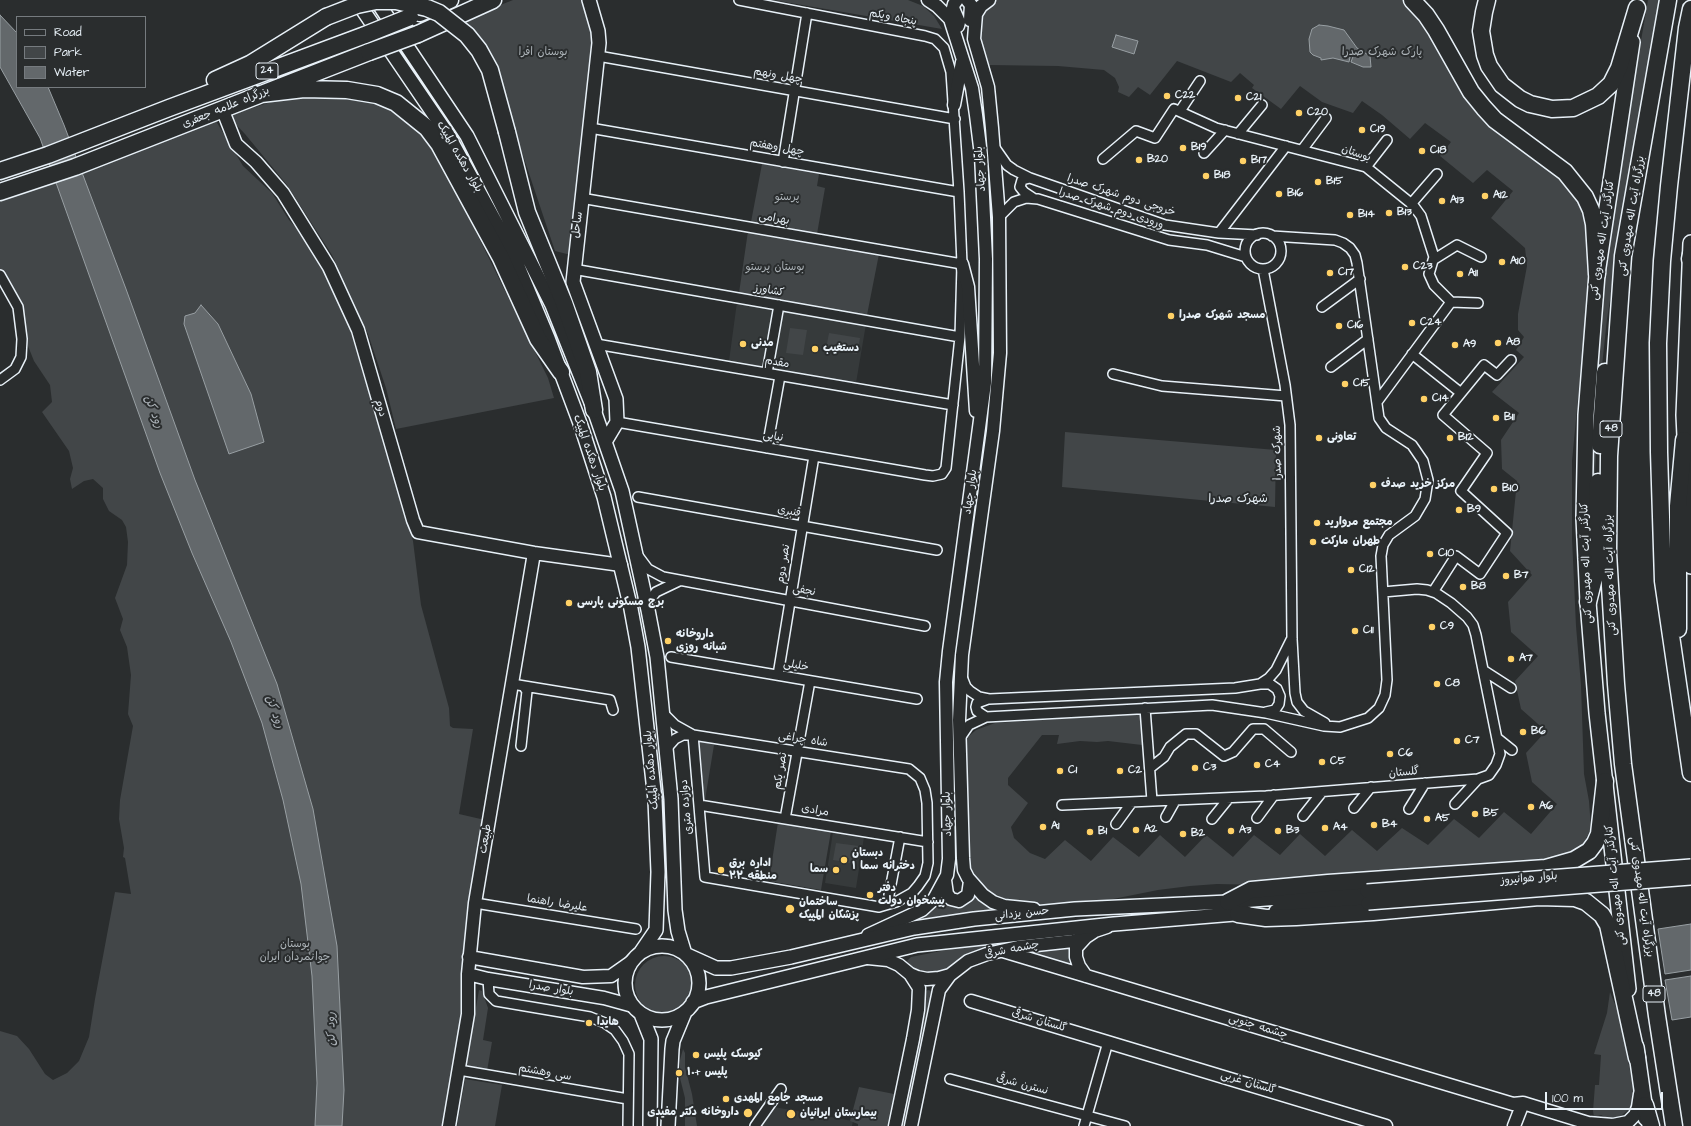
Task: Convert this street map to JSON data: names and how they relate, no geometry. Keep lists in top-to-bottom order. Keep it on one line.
{"streets":{"highway":["24","بزرگراه علامه جعفری","بزرگراه آیت اله مهدوی کنی","48"],"main road":["بلوار دهکده المپیک","ساحل","کنارگذر آیت اله مهدوی کنی","بلوار هوانیروز","حسن یزدانی"],"street":["پنجاه ویکم","چهل ونهم","چهل وهفتم","بوستان","بلوار جهاد","خروجی دوم شهرک صدرا","ورودی دوم شهرک صدرا","بهرامی","کشاورز","مقدم","دوم","نیایی","شهرک صدرا","قنبری","نصر دوم","نجفی","خلیلی","شاه چراغی","نصر یکم","گلستان","دوازده متری","مرادی","طبیعت","علیرضا راهنما","چشمه شرقی","بلوار صدرا","گلستان شرقی","چشمه جنوبی","سی وهشتم","گلستان غربی","نسترن شرقی"]},"crossings":[["پنجاه ویکم","چهل ونهم"],["پنجاه ویکم","چهل وهفتم"],["پنجاه ویکم","بهرامی"],["پنجاه ویکم","کشاورز"],["پنجاه ویکم","مقدم"],["پنجاه ویکم","نیایی"],["چهل ونهم","ساحل"],["چهل وهفتم","ساحل"],["بلوار دهکده المپیک","دوم"],["بلوار دهکده المپیک","نجفی"],["بلوار دهکده المپیک","حسن یزدانی"],["بلوار دهکده المپیک","بلوار صدرا"],["بلوار جهاد","خروجی دوم شهرک صدرا"],["بلوار جهاد","ورودی دوم شهرک صدرا"],["بلوار جهاد","حسن یزدانی"],["خروجی دوم شهرک صدرا","ورودی دوم شهرک صدرا"],["خروجی دوم شهرک صدرا","شهرک صدرا"],["ورودی دوم شهرک صدرا","شهرک صدرا"],["بهرامی","ساحل"],["ساحل","کشاورز"],["ساحل","مقدم"],["ساحل","نیایی"],["کنارگذر آیت اله مهدوی کنی","چشمه جنوبی"],["مقدم","نیایی"],["دوم","طبیعت"],["نیایی","نصر دوم"],["قنبری","نصر دوم"],["نصر دوم","نجفی"],["نصر دوم","خلیلی"],["خلیلی","نصر یکم"],["شاه چراغی","نصر یکم"],["شاه چراغی","دوازده متری"],["شاه چراغی","مرادی"],["نصر یکم","مرادی"],["دوازده متری","مرادی"],["طبیعت","علیرضا راهنما"],["طبیعت","بلوار صدرا"],["طبیعت","سی وهشتم"],["بلوار هوانیروز","حسن یزدانی"],["حسن یزدانی","چشمه شرقی"],["حسن یزدانی","بلوار صدرا"],["چشمه شرقی","چشمه جنوبی"],["گلستان شرقی","گلستان غربی"]],"districts":["شهرک صدرا"],"water":["رود کن"],"parks":["بوستان افرا","پارک شهرک صدرا","پرستو","بوستان پرستو","بوستان جوانمردان ایران"],"places":["C22","C21","C20","C19","B19","C18","B20","B17","B18","B15","B16","A12","A13","B13","B14","A10","C23","C17","A11","مسجد شهرک صدرا","C24","C16","A8","مدنی","A9","دستغیب","C15","C14","B11","تعاونی","B12","مرکز خرید صدف","B10","B9","مجتمع مروارید","طهران مارکت","C10","C12","B7","B8","برج مسکونی پارسی","C9","C11","داروخانه شبانه روزی","A7","C8","B6","C7","C6","C5","C4","C3","C1","C2","A6","B5","A5","B4","A1","A4","A2","A3","B3","B1","B2","دبستان دخترانه سما ۱","اداره برق منطقه ۲۲","سما","دفتر پیشخوان دولت","ساختمان پزشکان المپیک","هایدا","کیوسک پلیس","پلیس +۱۰","مسجد جامع المهدی","داروخانه دکتر مفیدی","بیمارستان ایرانیان"],"legend":["Road","Park","Water"],"scale_bar":"100 m"}
